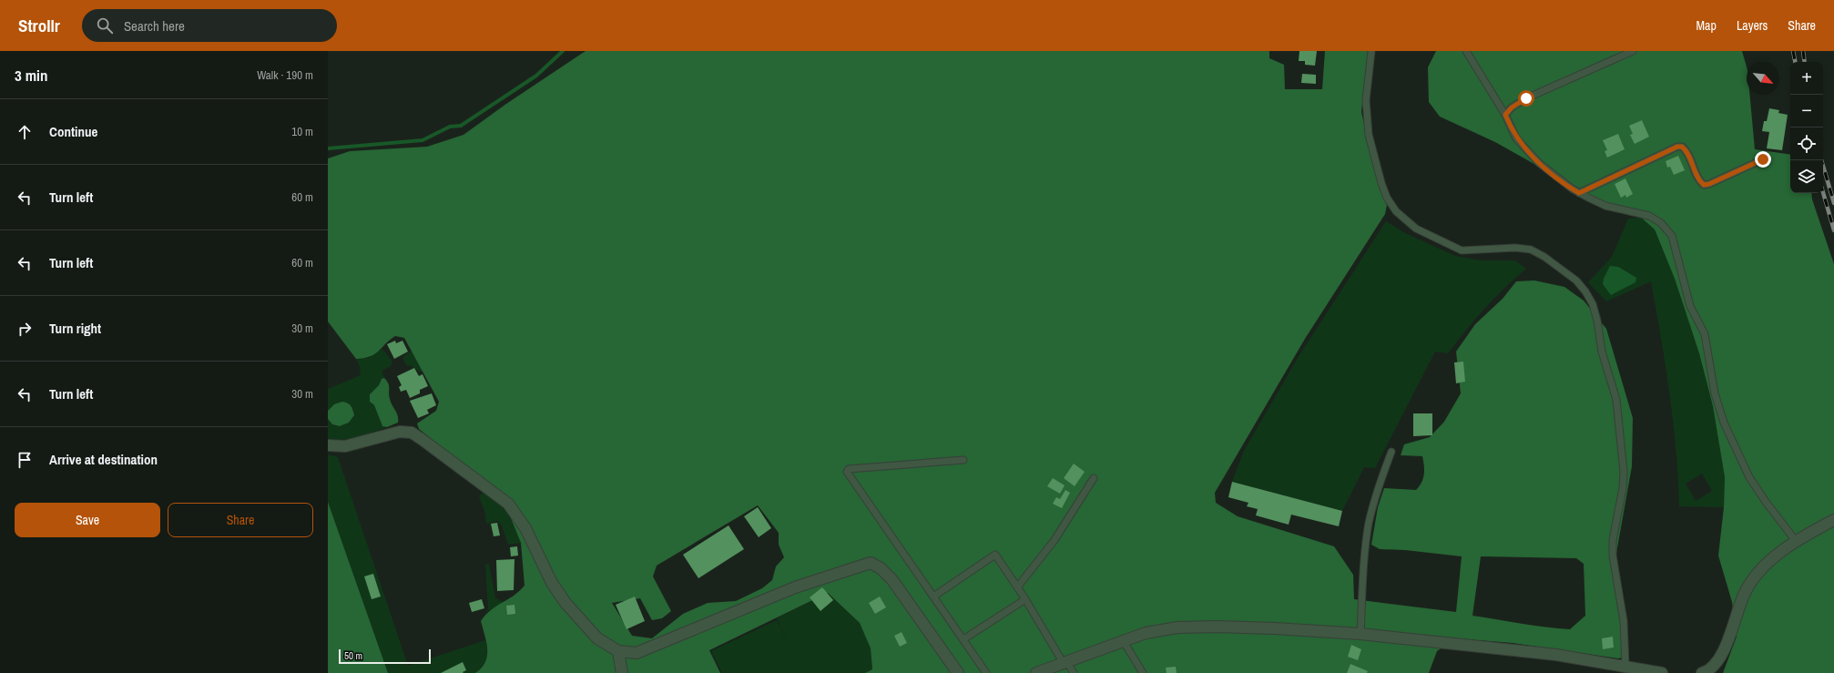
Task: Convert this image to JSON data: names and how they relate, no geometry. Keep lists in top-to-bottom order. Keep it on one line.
{"scale_bar":"50 m","north":"bottom right","page":{"header":"Strollr","search":"Search here","nav":["Map","Layers","Share"],"heading":["3 min","Walk · 190 m"],"map_buttons":["+","−"],"list":[["Continue","10 m"],["Turn left","60 m"],["Turn left","60 m"],["Turn right","30 m"],["Turn left","30 m"],"Arrive at destination"],"buttons":["Save","Share"],"scale":"50 m"}}
